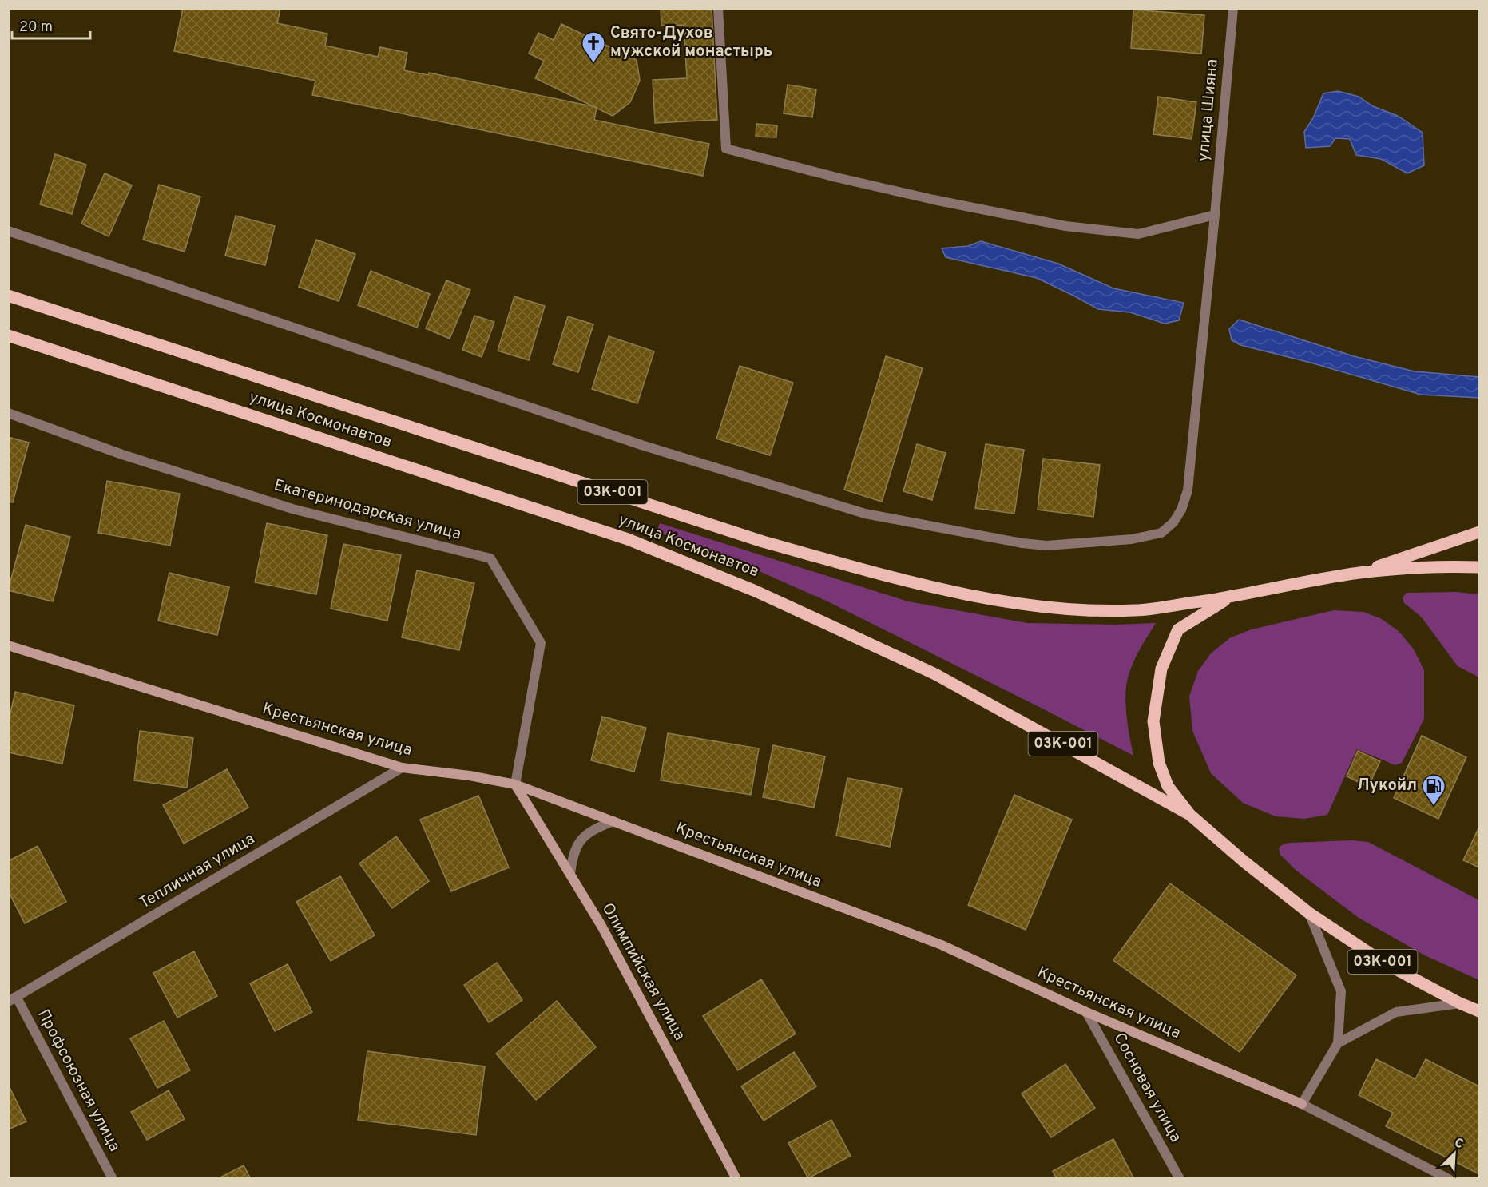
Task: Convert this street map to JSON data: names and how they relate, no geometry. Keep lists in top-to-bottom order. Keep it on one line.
{"streets":{"main road":["улица Космонавтов","03К-001","Крестьянская улица","Олимпийская улица"],"street":["улица Шияна","Екатеринодарская улица","Тепличная улица","Профсоюзная улица","Сосновая улица"]},"crossings":[["улица Космонавтов","03К-001"],["Екатеринодарская улица","Крестьянская улица"],["Екатеринодарская улица","Олимпийская улица"],["Крестьянская улица","Тепличная улица"],["Крестьянская улица","Олимпийская улица"],["Крестьянская улица","Сосновая улица"],["Тепличная улица","Профсоюзная улица"]],"places":{"church":["Свято-Духов мужской монастырь"],"fuel station":["Лукойл"]},"scale_bar":"20 m","north":"top right"}
